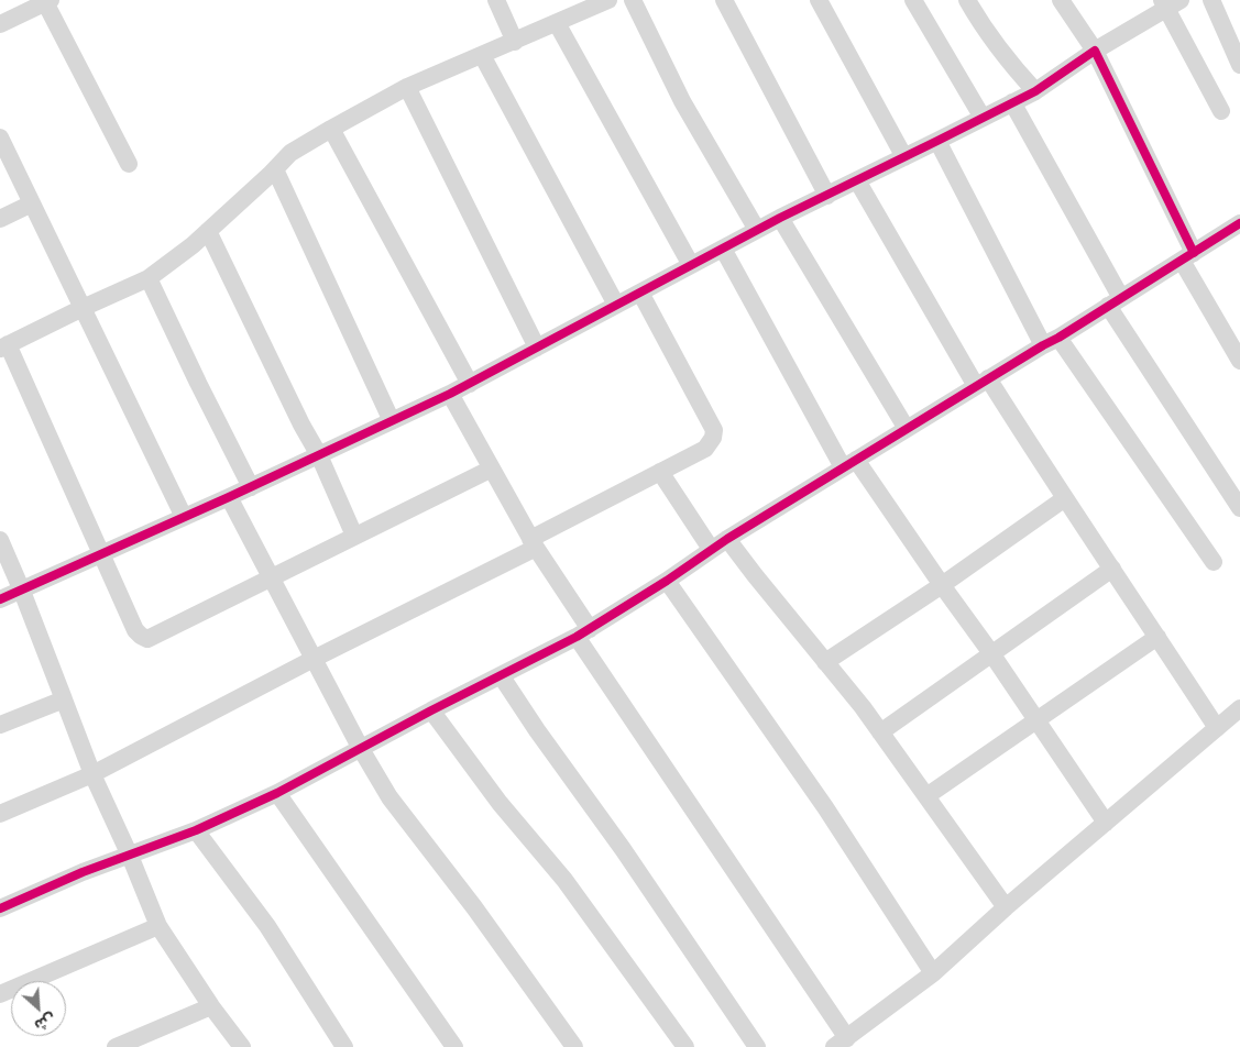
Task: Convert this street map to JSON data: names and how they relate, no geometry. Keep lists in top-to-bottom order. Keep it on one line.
{"north":"bottom right"}
